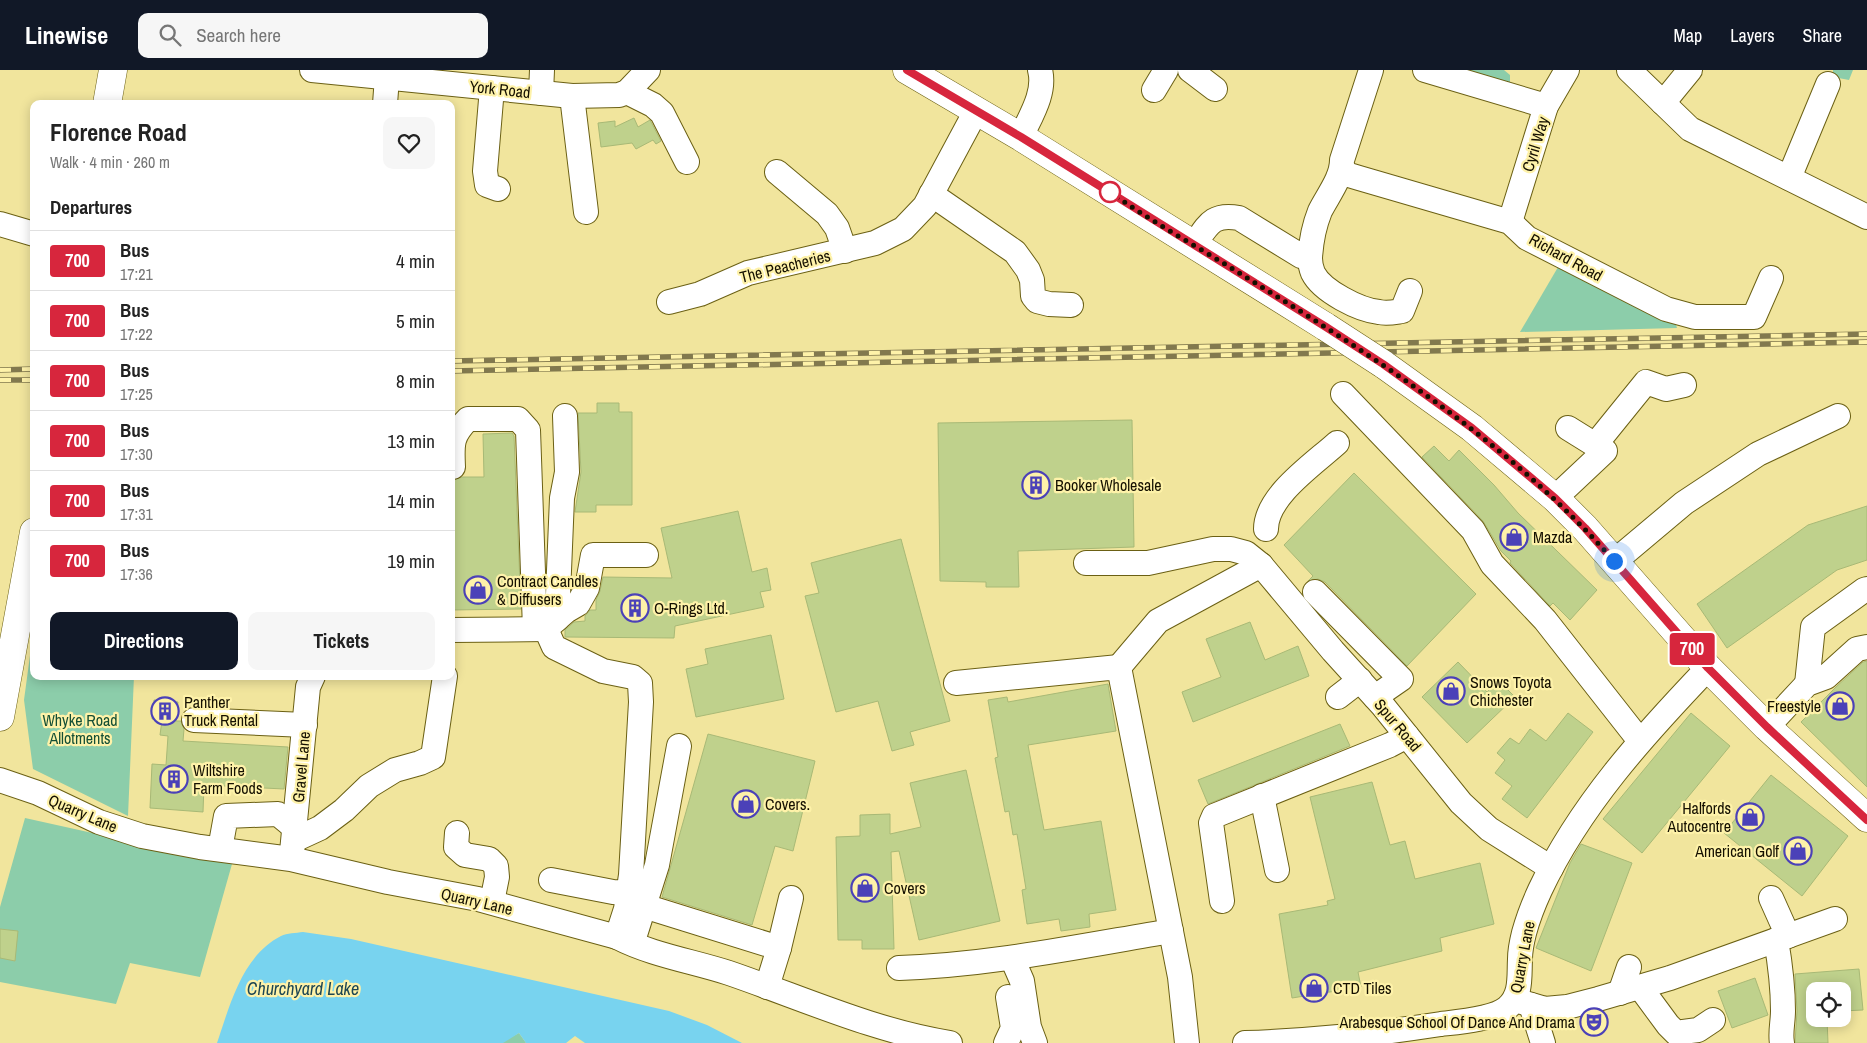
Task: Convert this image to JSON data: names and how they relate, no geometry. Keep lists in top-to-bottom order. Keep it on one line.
{"streets":{"street":["York Road","Cyril Way","Richard Road","The Peacheries","Spur Road","Gravel Lane","Quarry Lane"]},"crossings":[["Cyril Way","Richard Road"],["Spur Road","Quarry Lane"],["Gravel Lane","Quarry Lane"]],"water":["Churchyard Lake"],"parks":["Whyke Road Allotments"],"places":{"building":["Booker Wholesale","O-Rings Ltd.","Panther Truck Rental","Wiltshire Farm Foods"],"shop":["Mazda","Contract Candles & Diffusers","Snows Toyota Chichester","Freestyle","Covers.","Halfords Autocentre","American Golf","Covers","CTD Tiles"],"theatre":["Arabesque School Of Dance And Drama"]},"lines":["bus line 700"],"page":{"header":"Linewise","search":"Search here","nav":["Map","Layers","Share"],"on_map":"700","heading":[["Florence Road","Walk · 4 min · 260 m"],"Departures"],"list":[{"mark":"700","name":"Bus","note":"17:21","value":"4 min"},{"mark":"700","name":"Bus","note":"17:22","value":"5 min"},{"mark":"700","name":"Bus","note":"17:25","value":"8 min"},{"mark":"700","name":"Bus","note":"17:30","value":"13 min"},{"mark":"700","name":"Bus","note":"17:31","value":"14 min"},{"mark":"700","name":"Bus","note":"17:36","value":"19 min"}],"buttons":["Directions","Tickets"]}}
